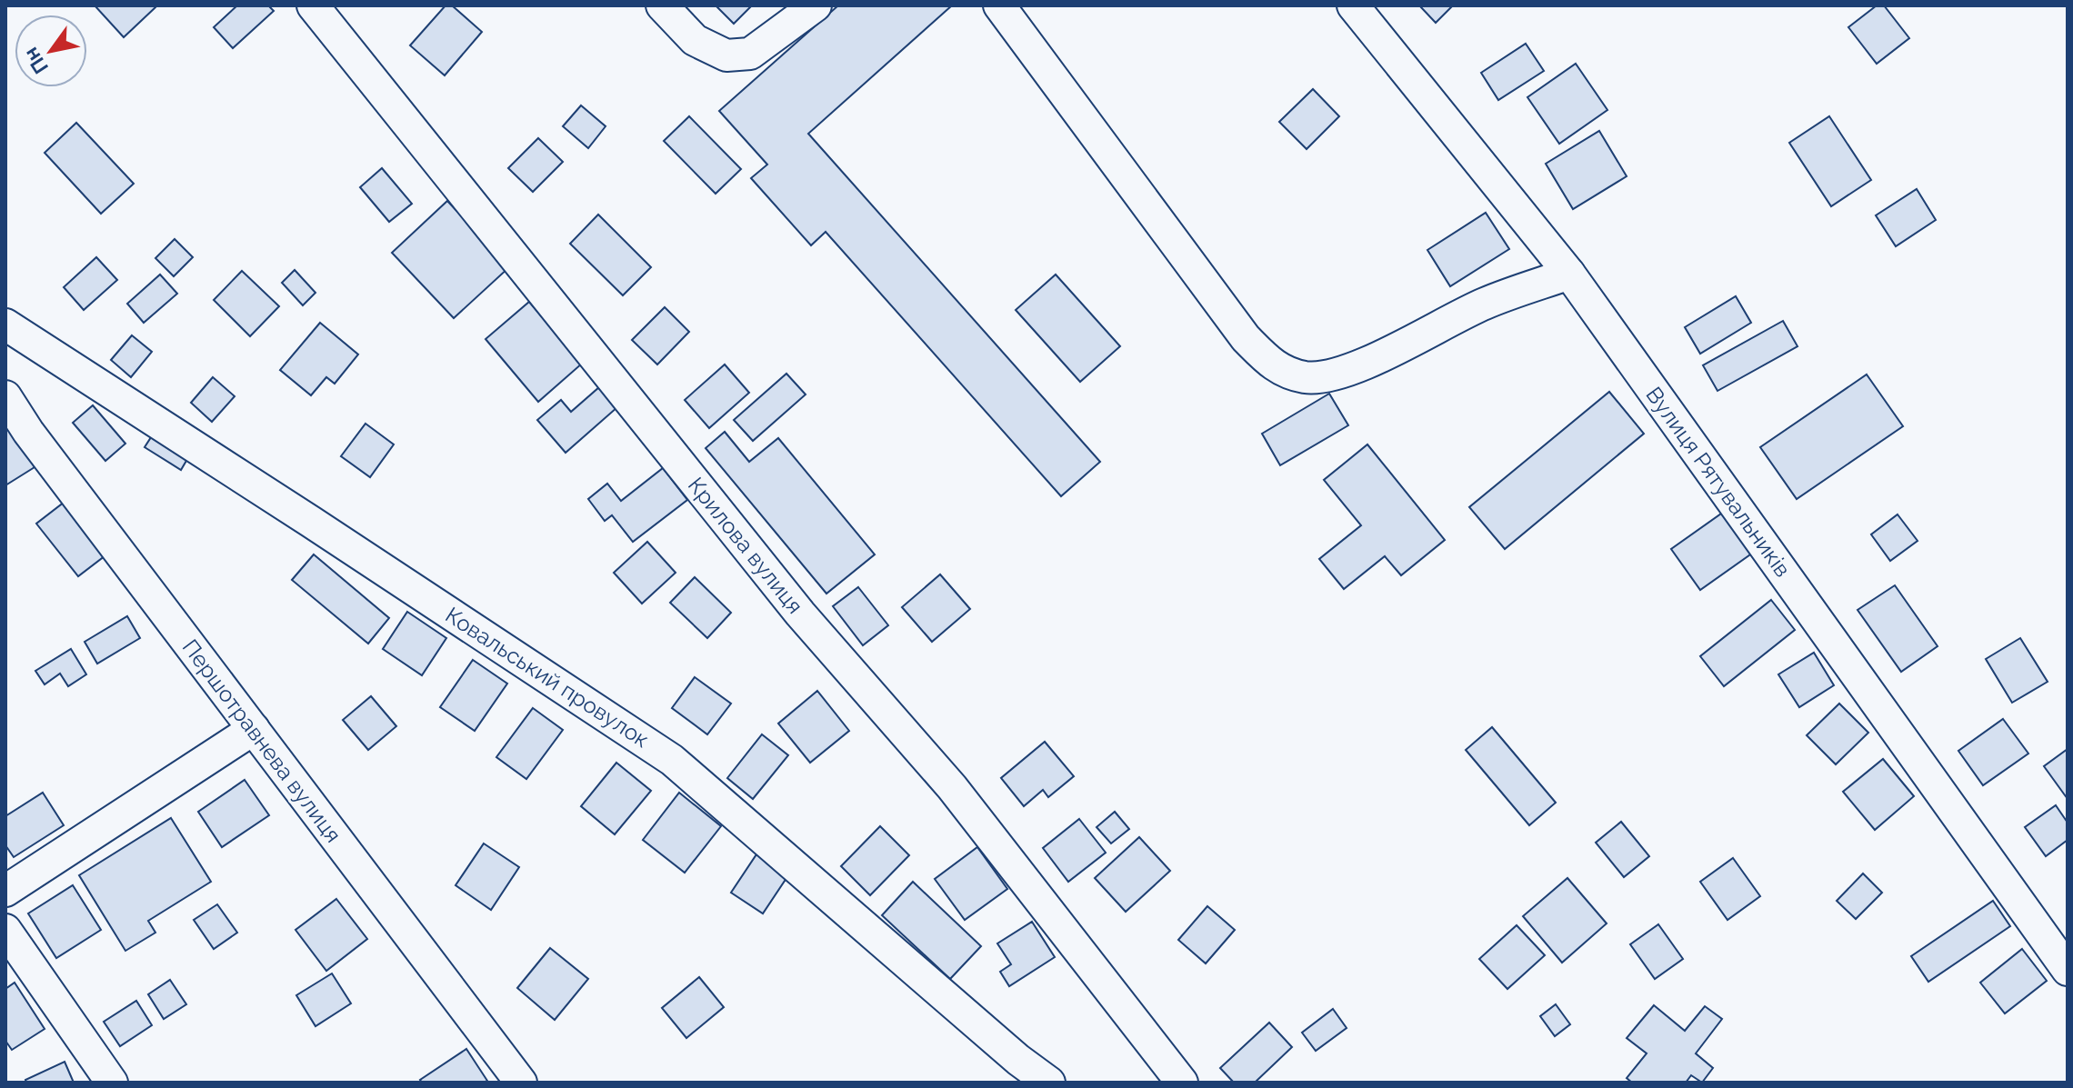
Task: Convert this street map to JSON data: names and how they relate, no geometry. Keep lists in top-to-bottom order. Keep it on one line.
{"streets":{"street":["Вулиця Рятувальників","Крилова вулиця","Ковальський провулок","Першотравнева вулиця"]},"north":"bottom left"}
